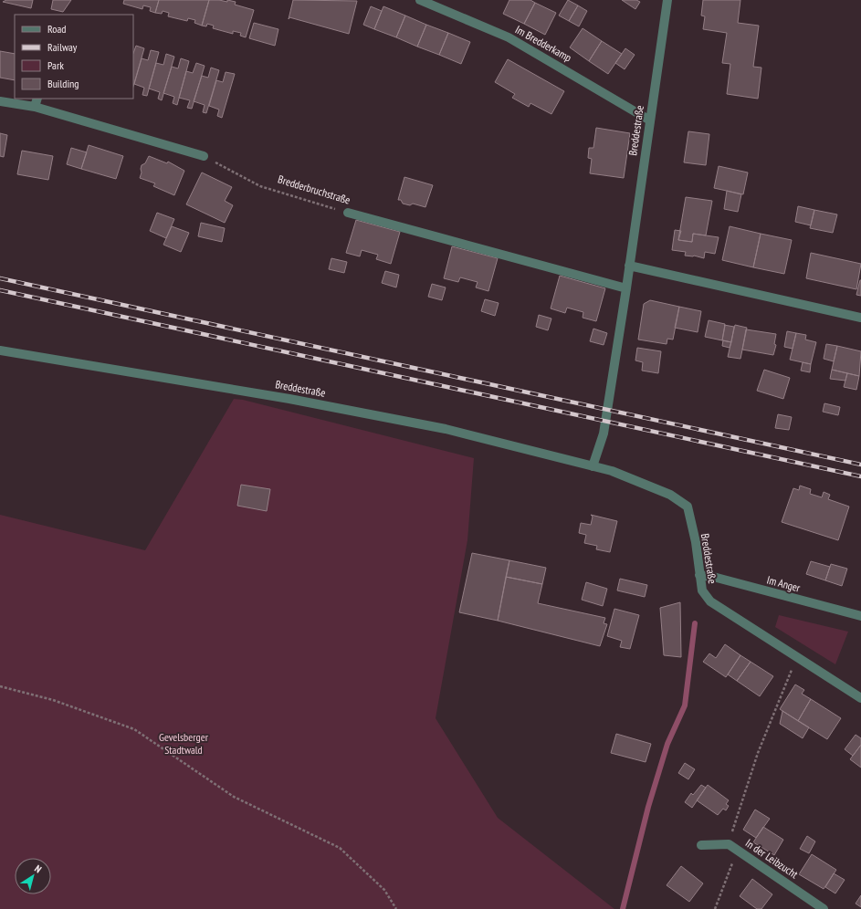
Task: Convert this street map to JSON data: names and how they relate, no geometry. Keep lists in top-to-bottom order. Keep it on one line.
{"streets":{"street":["Im Bredderkamp","Breddestraße","Bredderbruchstraße","Im Anger","In der Leibzucht"]},"crossings":[["Im Bredderkamp","Breddestraße"],["Breddestraße","Bredderbruchstraße"],["Breddestraße","Im Anger"]],"parks":["Gevelsberger Stadtwald"],"legend":["Road","Railway","Park","Building"],"north":"top right"}
